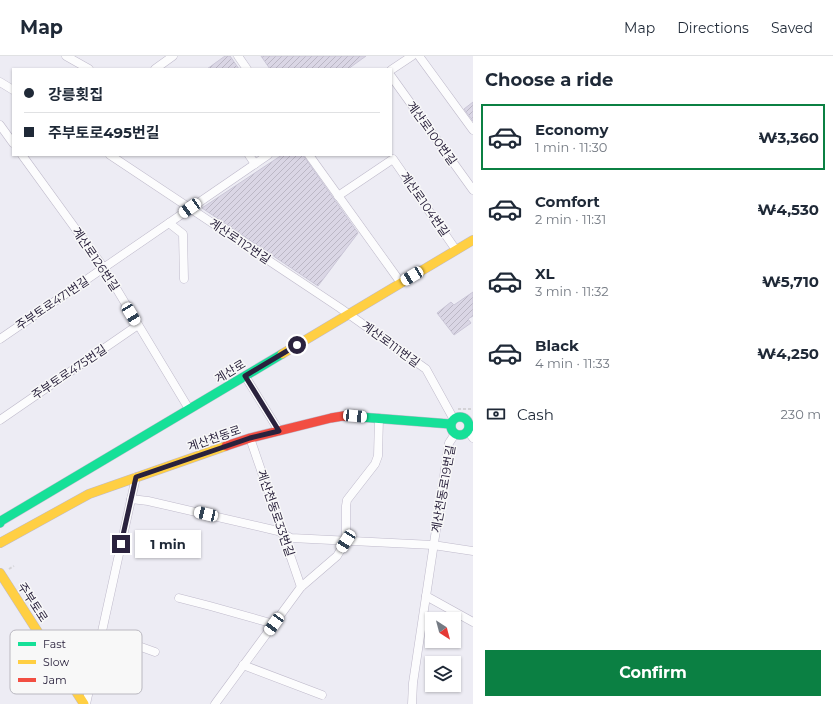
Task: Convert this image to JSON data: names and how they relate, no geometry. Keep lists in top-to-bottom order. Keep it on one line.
{"streets":{"street":["계산로100번길","계산로104번길","계산로112번길","계산로126번길","주부토로471번길","계산로111번길","계산로","주부토로475번길","계산천동로","계산천동로19번길","계산천동로33번길","주부토로"]},"crossings":[["계산로104번길","계산로"],["계산로112번길","주부토로471번길"],["계산로112번길","계산로111번길"],["계산로112번길","계산로"],["계산로126번길","주부토로471번길"],["계산로126번길","계산로"],["계산로126번길","주부토로475번길"],["계산로111번길","계산로"],["계산로111번길","계산천동로"],["계산로111번길","계산천동로19번길"],["계산천동로","계산천동로19번길"],["계산천동로","계산천동로33번길"],["계산천동로19번길","계산천동로33번길"]],"legend":["Fast","Slow","Jam"],"north":"bottom right","page":{"header":"Map","nav":["Map","Directions","Saved"],"heading":"Choose a ride","banner":["강릉횟집","주부토로495번길"],"list":[{"name":"Economy","note":"1 min · 11:30","value":"₩3,360"},{"name":"Comfort","note":"2 min · 11:31","value":"₩4,530"},{"name":"XL","note":"3 min · 11:32","value":"₩5,710"},{"name":"Black","note":"4 min · 11:33","value":"₩4,250"}],"pay":["Cash","230 m"],"bubble":"1 min","buttons":"Confirm"}}
